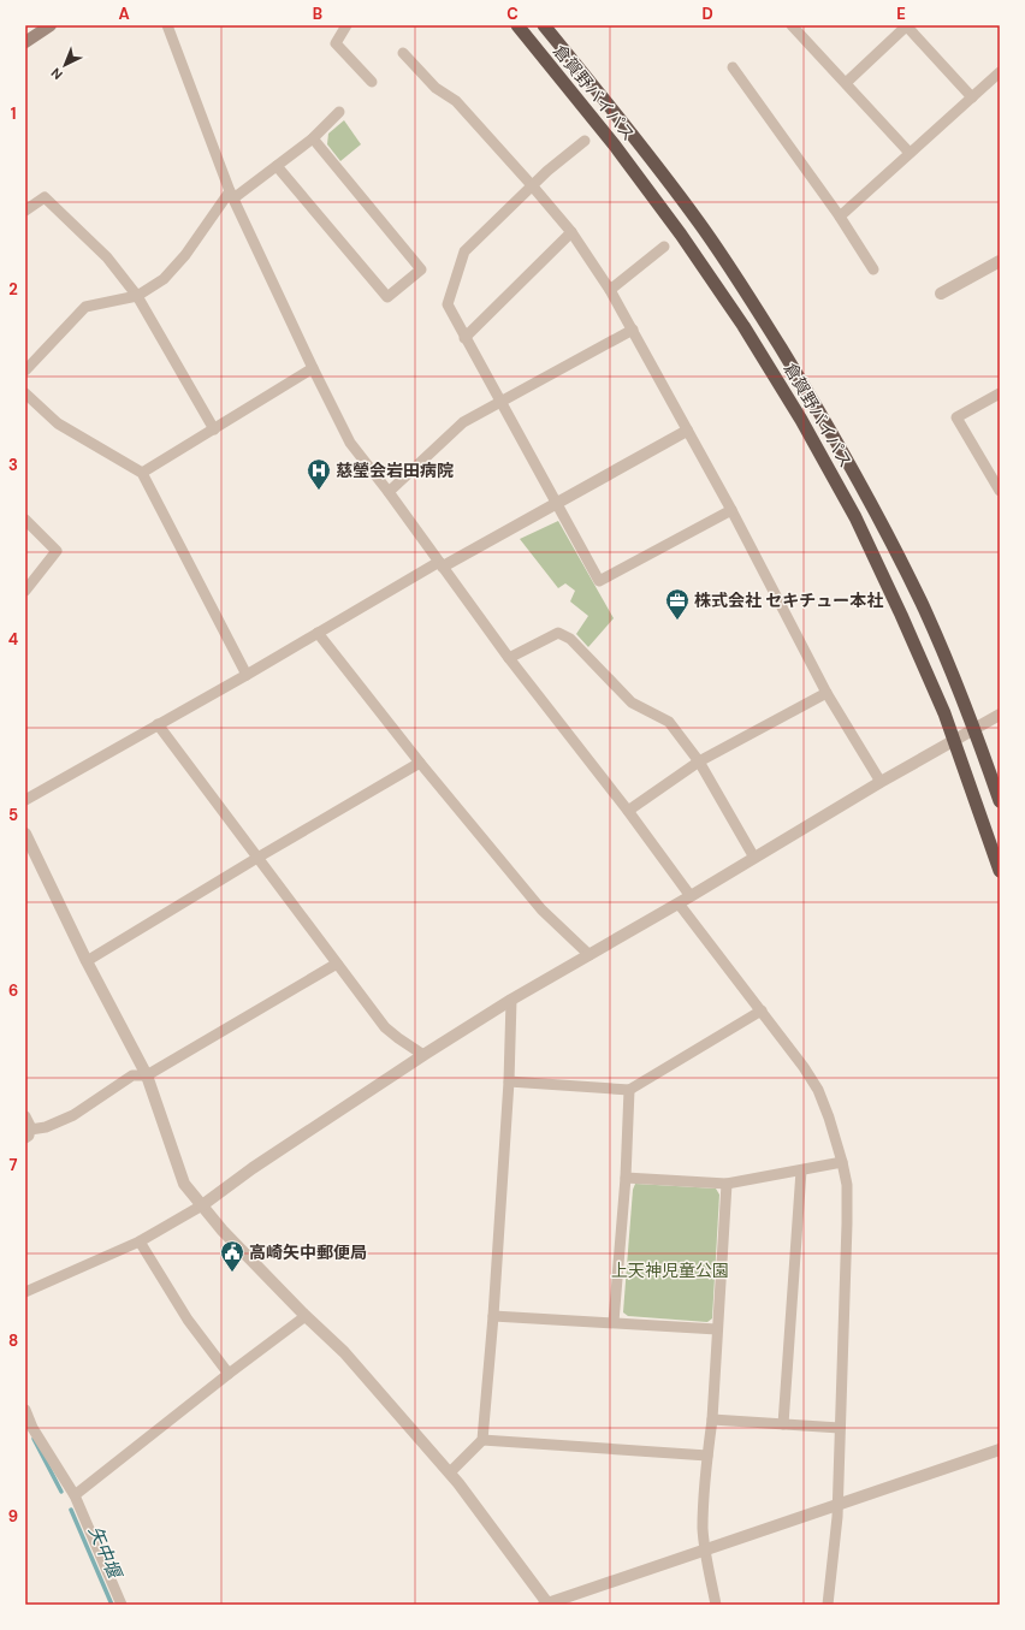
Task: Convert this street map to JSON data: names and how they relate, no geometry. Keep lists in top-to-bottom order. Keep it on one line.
{"streets":{"highway":["倉賀野バイパス"]},"water":["矢中堰"],"parks":["上天神児童公園"],"places":{"hospital":["慈瑩会岩田病院"],"office":["株式会社 セキチュー本社"],"public building":["高崎矢中郵便局"]},"north":"bottom left","grid":{"columns":["A","B","C","D","E"],"rows":["1","2","3","4","5","6","7","8","9"]}}
